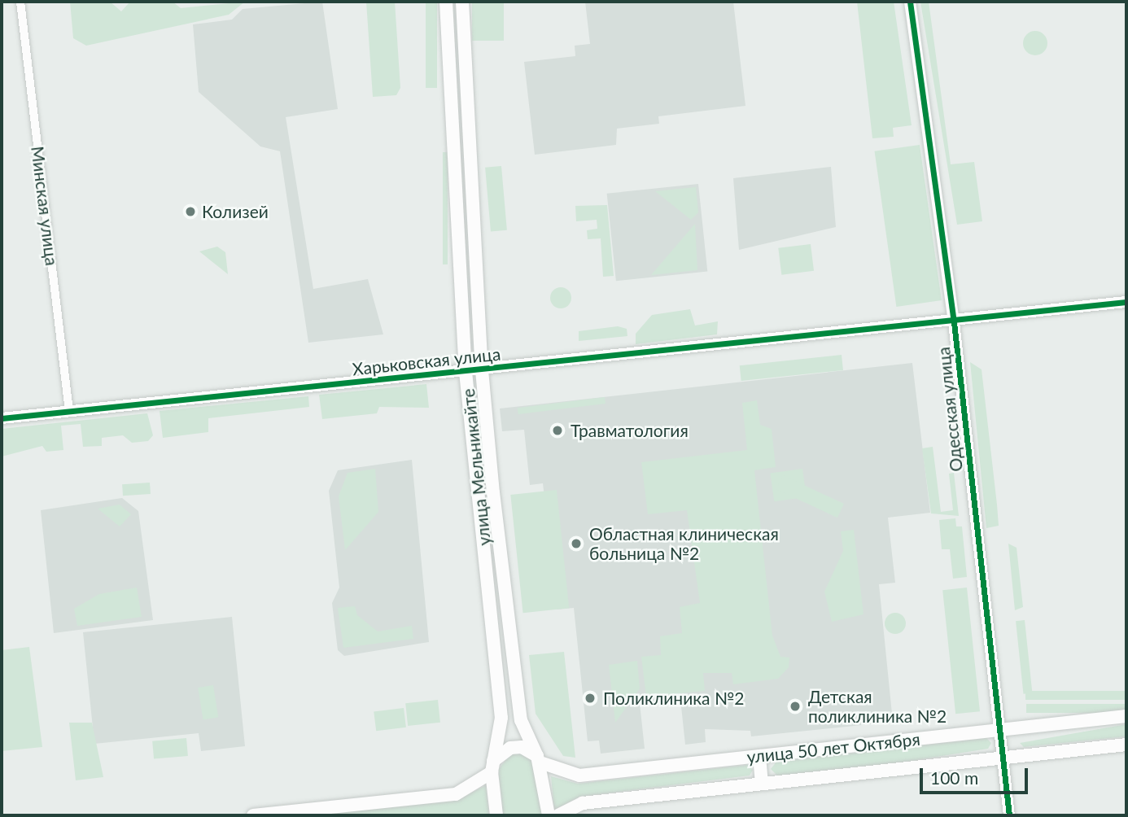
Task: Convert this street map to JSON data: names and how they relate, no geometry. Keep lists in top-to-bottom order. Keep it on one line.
{"streets":{"main road":["улица Мельникайте","улица 50 лет Октября"],"street":["Минская улица","Харьковская улица","Одесская улица"]},"crossings":[["Минская улица","Харьковская улица"],["Харьковская улица","Одесская улица"],["Харьковская улица","улица Мельникайте"],["Одесская улица","улица 50 лет Октября"],["улица Мельникайте","улица 50 лет Октября"]],"places":["Колизей","Травматология","Областная клиническая больница №2","Поликлиника №2","Детская поликлиника №2"],"scale_bar":"100 m"}
